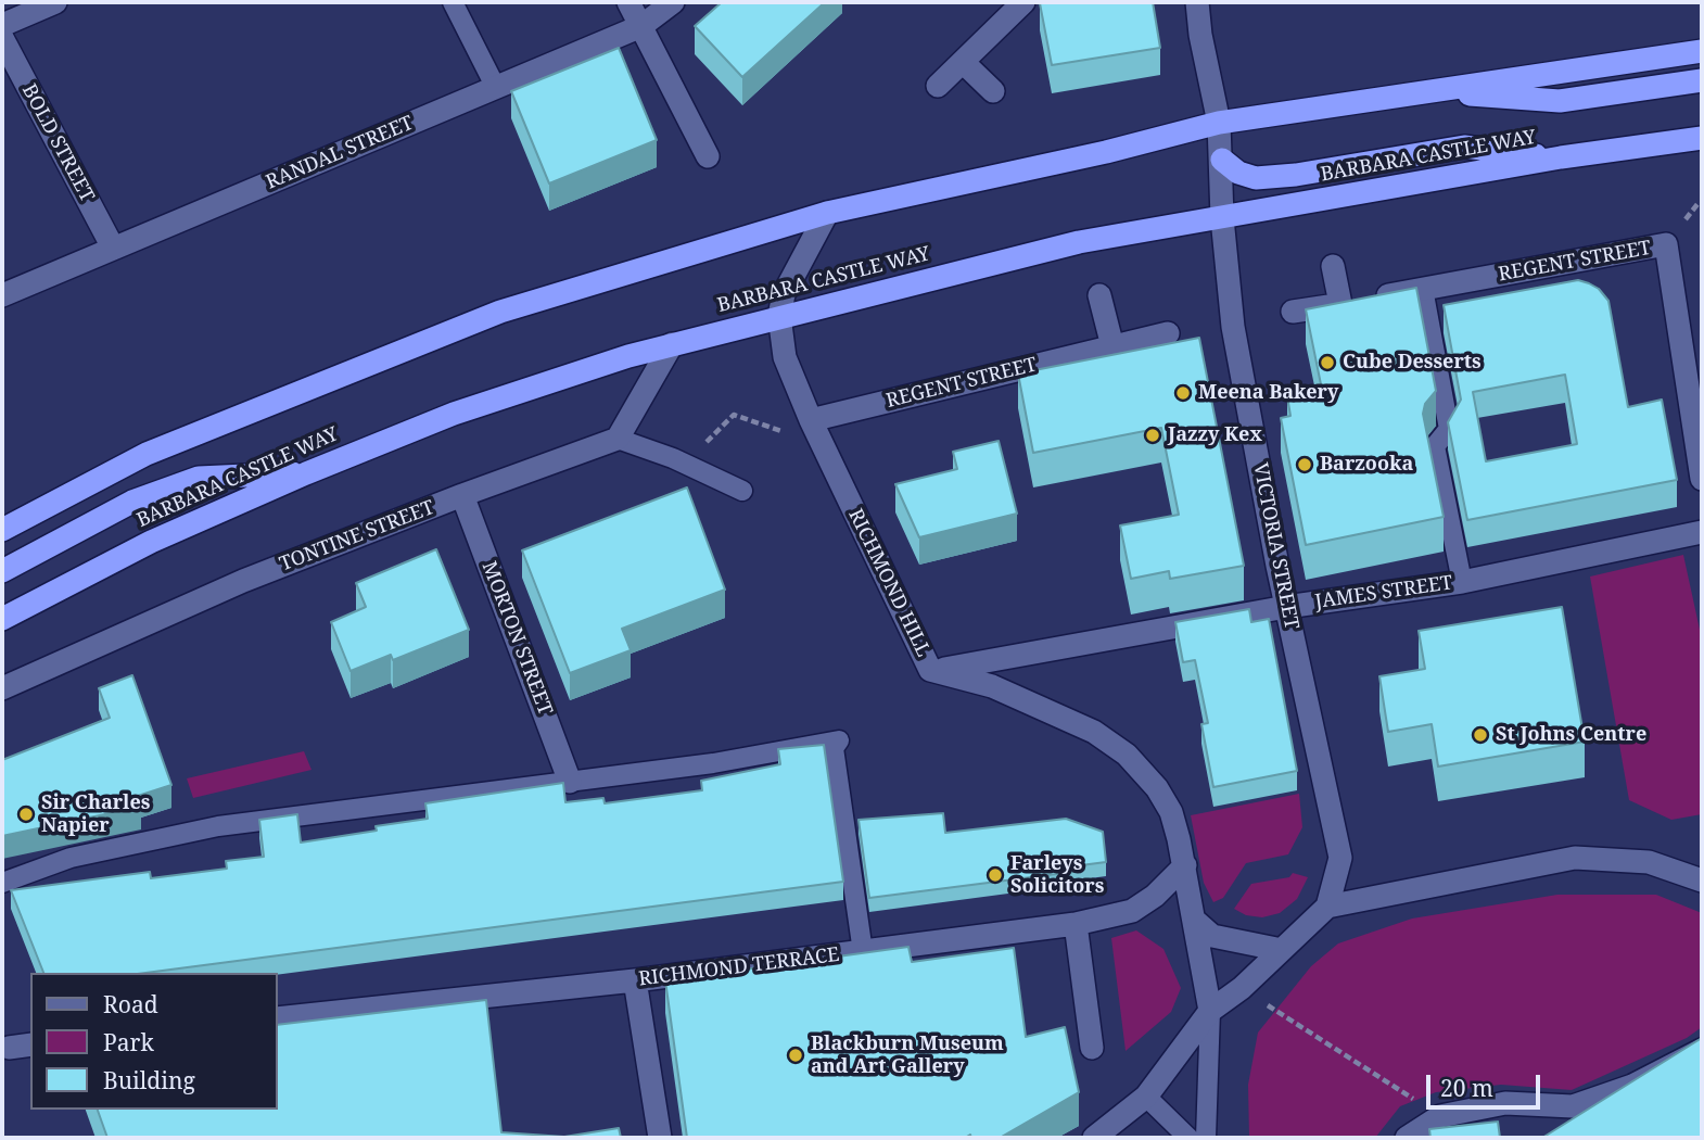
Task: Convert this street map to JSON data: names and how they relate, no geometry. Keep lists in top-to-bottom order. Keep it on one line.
{"streets":{"highway":["BARBARA CASTLE WAY"],"street":["BOLD STREET","RANDAL STREET","REGENT STREET","TONTINE STREET","VICTORIA STREET","RICHMOND HILL","JAMES STREET","MORTON STREET","RICHMOND TERRACE"]},"crossings":[["BOLD STREET","RANDAL STREET"],["BARBARA CASTLE WAY","VICTORIA STREET"],["BARBARA CASTLE WAY","RICHMOND HILL"],["REGENT STREET","RICHMOND HILL"],["TONTINE STREET","MORTON STREET"],["VICTORIA STREET","JAMES STREET"],["RICHMOND HILL","JAMES STREET"],["RICHMOND HILL","RICHMOND TERRACE"]],"places":["Cube Desserts","Meena Bakery","Jazzy Kex","Barzooka","St Johns Centre","Sir Charles Napier","Farleys Solicitors","Blackburn Museum and Art Gallery"],"legend":["Road","Park","Building"],"scale_bar":"20 m"}
